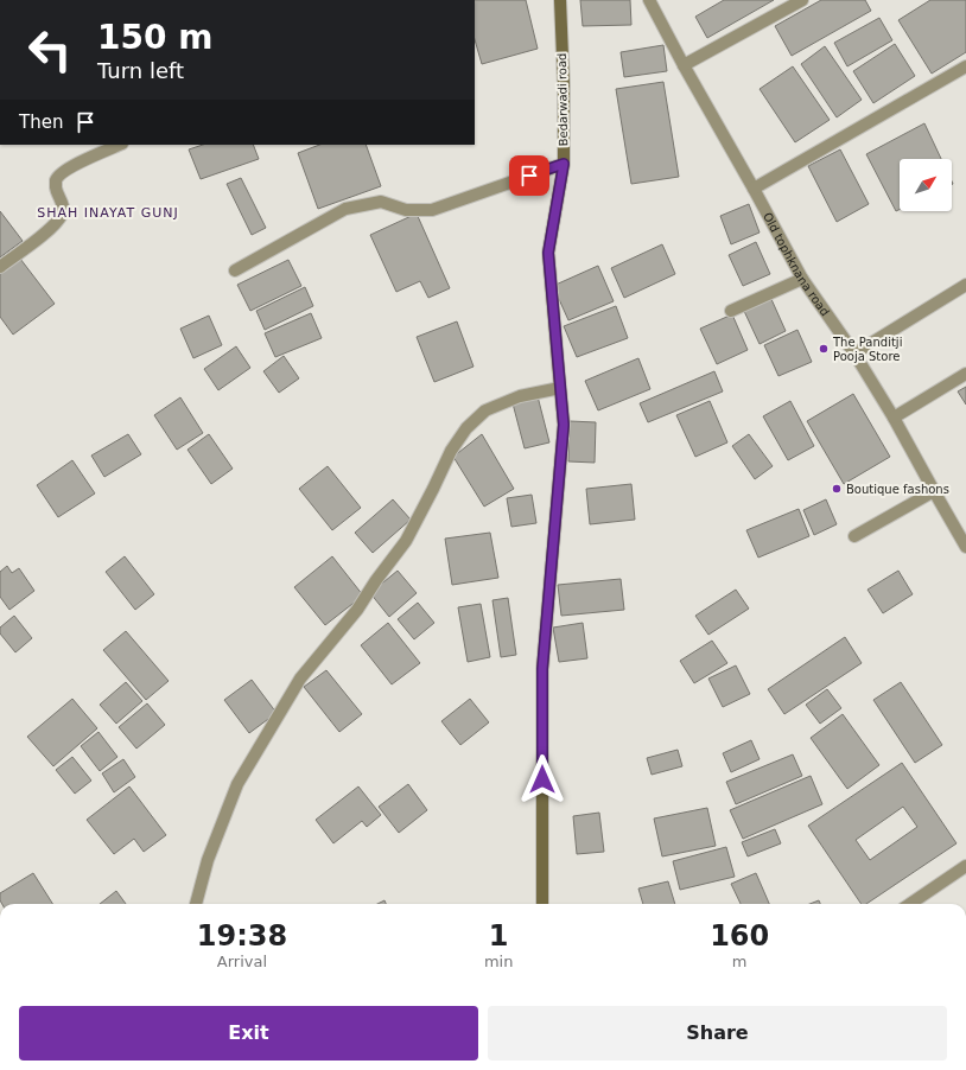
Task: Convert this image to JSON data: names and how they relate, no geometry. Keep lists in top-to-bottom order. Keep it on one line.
{"streets":{"street":["Bedarwadi road","Old tophknana road"]},"districts":["SHAH INAYAT GUNJ"],"places":["The Panditji Pooja Store","Boutique fashons"],"north":"top right","page":{"turn":["150 m","Turn left"],"then":"Then","eta":["19:38","Arrival","1","min","160","m"],"buttons":["Exit","Share"]}}
